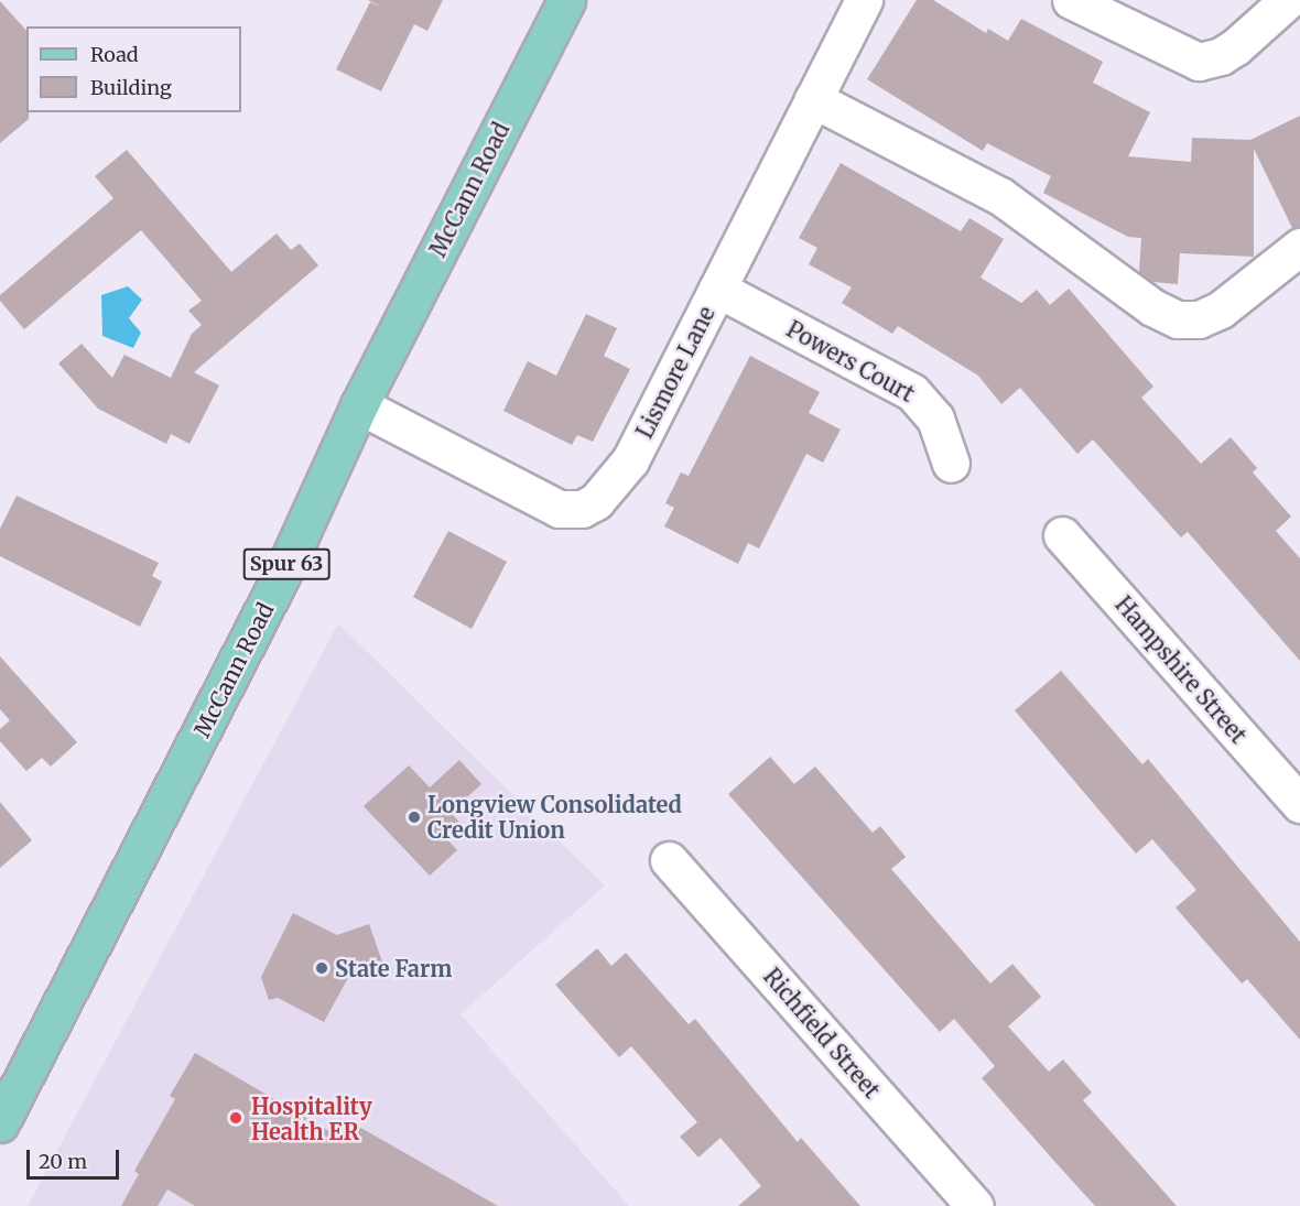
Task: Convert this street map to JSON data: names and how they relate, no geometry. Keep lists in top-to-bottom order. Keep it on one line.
{"streets":{"main road":["McCann Road","Spur 63"],"street":["Powers Court","Lismore Lane","Hampshire Street","Richfield Street"]},"crossings":[["McCann Road","Lismore Lane"],["Powers Court","Lismore Lane"]],"places":["Longview Consolidated Credit Union","State Farm","Hospitality Health ER"],"legend":["Road","Building"],"scale_bar":"20 m"}
